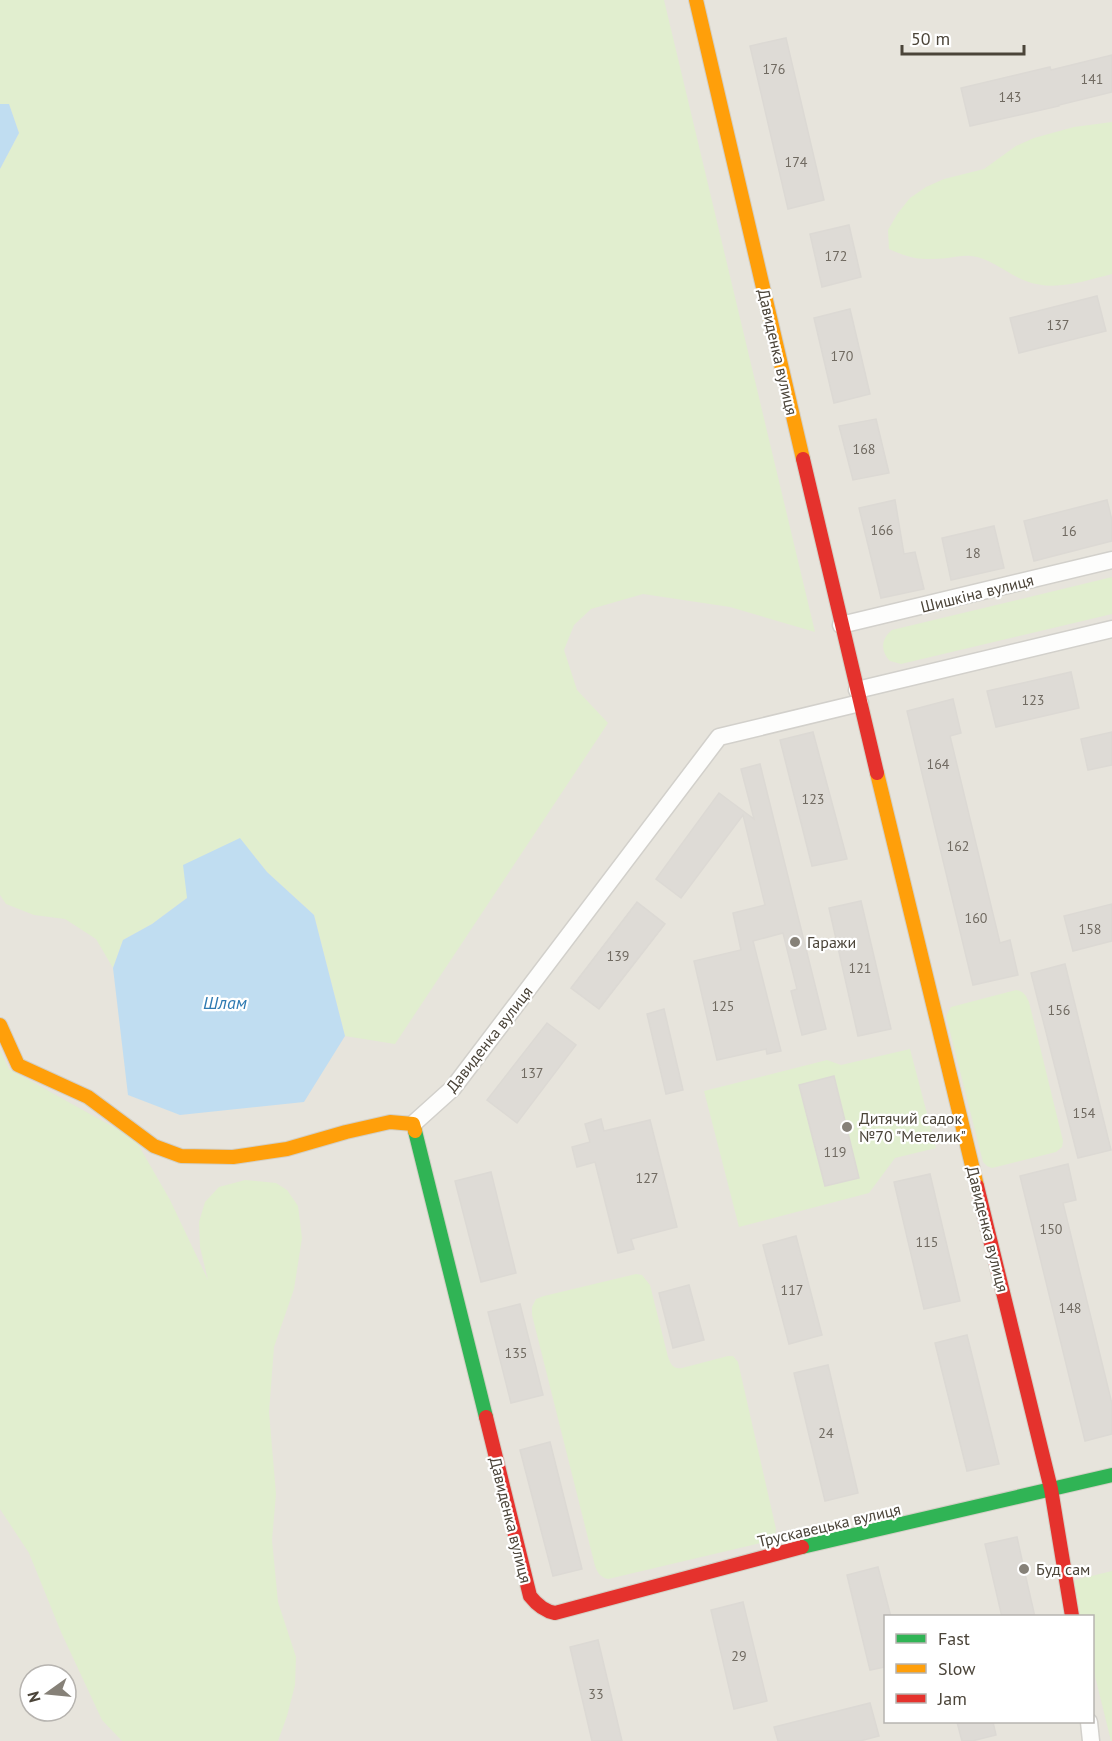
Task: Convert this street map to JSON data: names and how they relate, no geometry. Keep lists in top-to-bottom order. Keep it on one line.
{"streets":{"street":["Давиденка вулиця","Шишкiна вулиця","Трускавецька вулиця"]},"crossings":[["Давиденка вулиця","Шишкiна вулиця"],["Давиденка вулиця","Трускавецька вулиця"]],"water":["Шлам"],"places":["Гаражи","Дитячий садок №70 \"Метелик\"","Буд сам"],"house_numbers":["176","141","143","174","172","137","170","168","166","16","18","123","164","123","162","160","158","139","121","125","156","137","154","119","127","150","115","117","148","135","24","29","33"],"legend":["Fast","Slow","Jam"],"scale_bar":"50 m","north":"left"}
